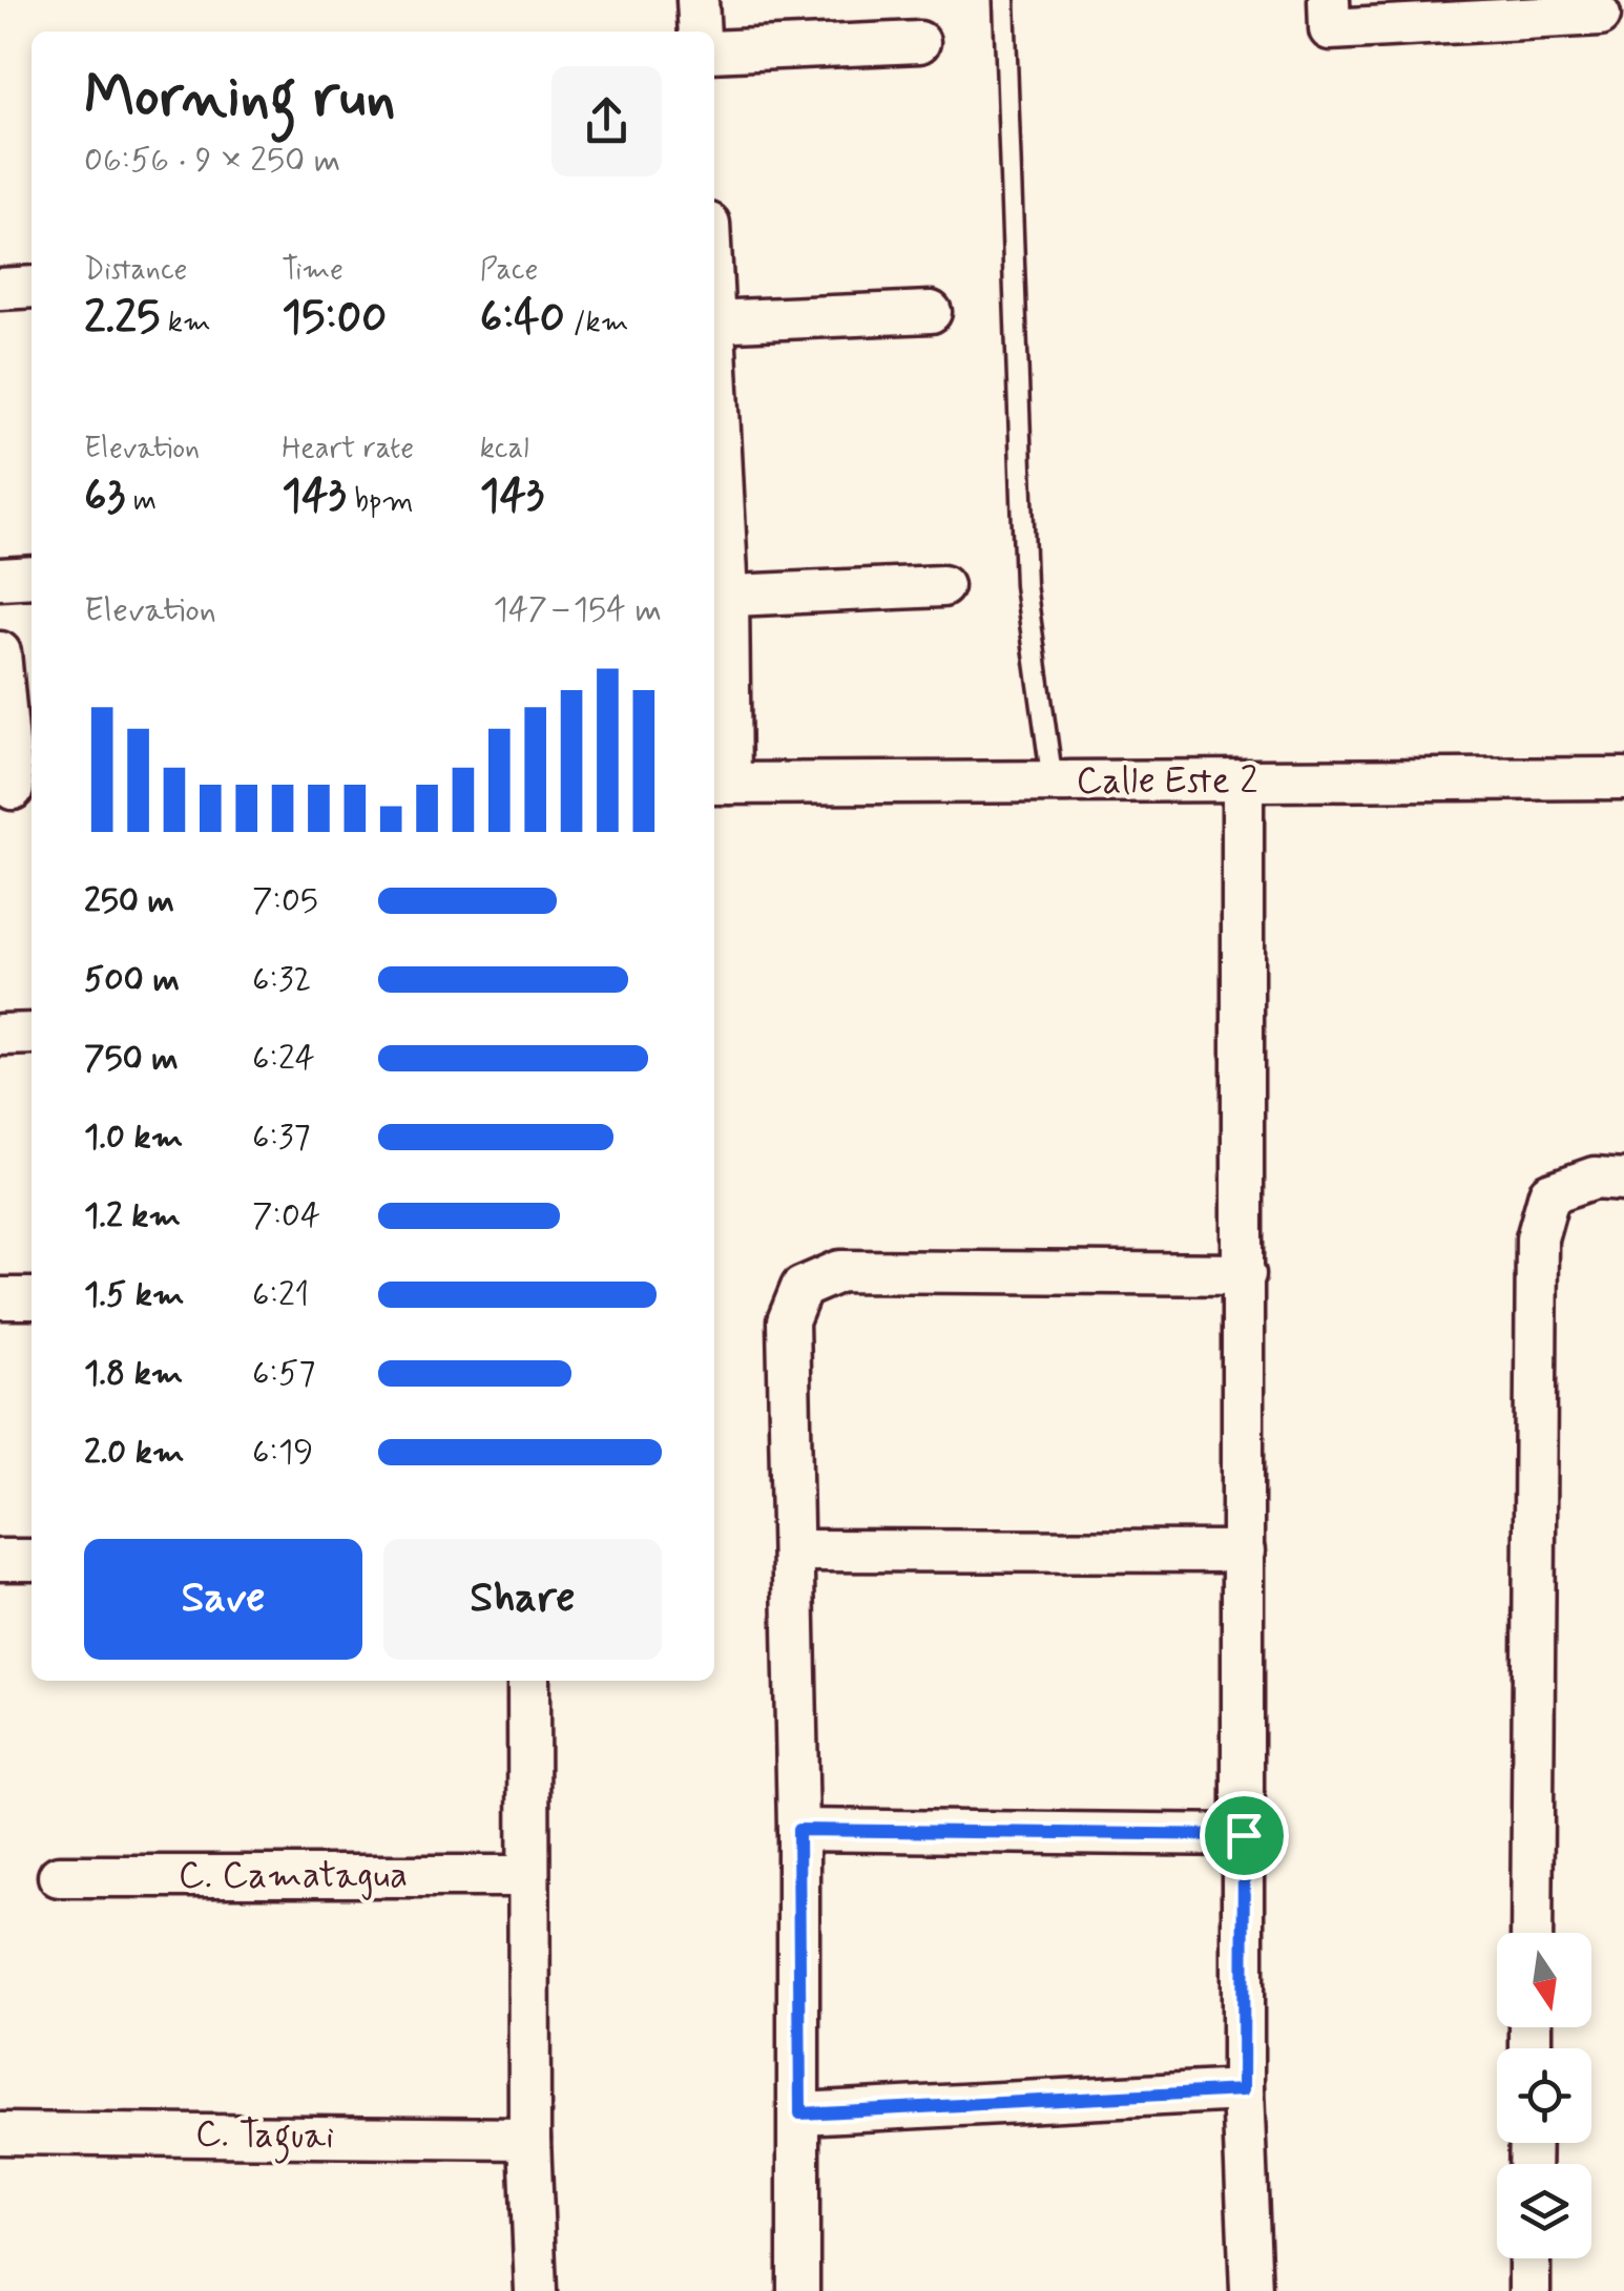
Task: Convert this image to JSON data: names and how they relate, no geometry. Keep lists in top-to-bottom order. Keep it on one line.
{"streets":{"street":["Calle Este 2","C. Camatagua","C. Taguai"]},"north":"bottom","page":{"heading":["Morning run","06:56 · 9 × 250 m"],"stats":[["Distance","2.25 km"],["Time","15:00"],["Pace","6:40 /km"],["Elevation","63 m"],["Heart rate","143 bpm"],["kcal","143"]],"chart":["Elevation","147–154 m"],"list":[{"name":"250 m","note":"7:05"},{"name":"500 m","note":"6:32"},{"name":"750 m","note":"6:24"},{"name":"1.0 km","note":"6:37"},{"name":"1.2 km","note":"7:04"},{"name":"1.5 km","note":"6:21"},{"name":"1.8 km","note":"6:57"},{"name":"2.0 km","note":"6:19"}],"buttons":["Save","Share"]}}
